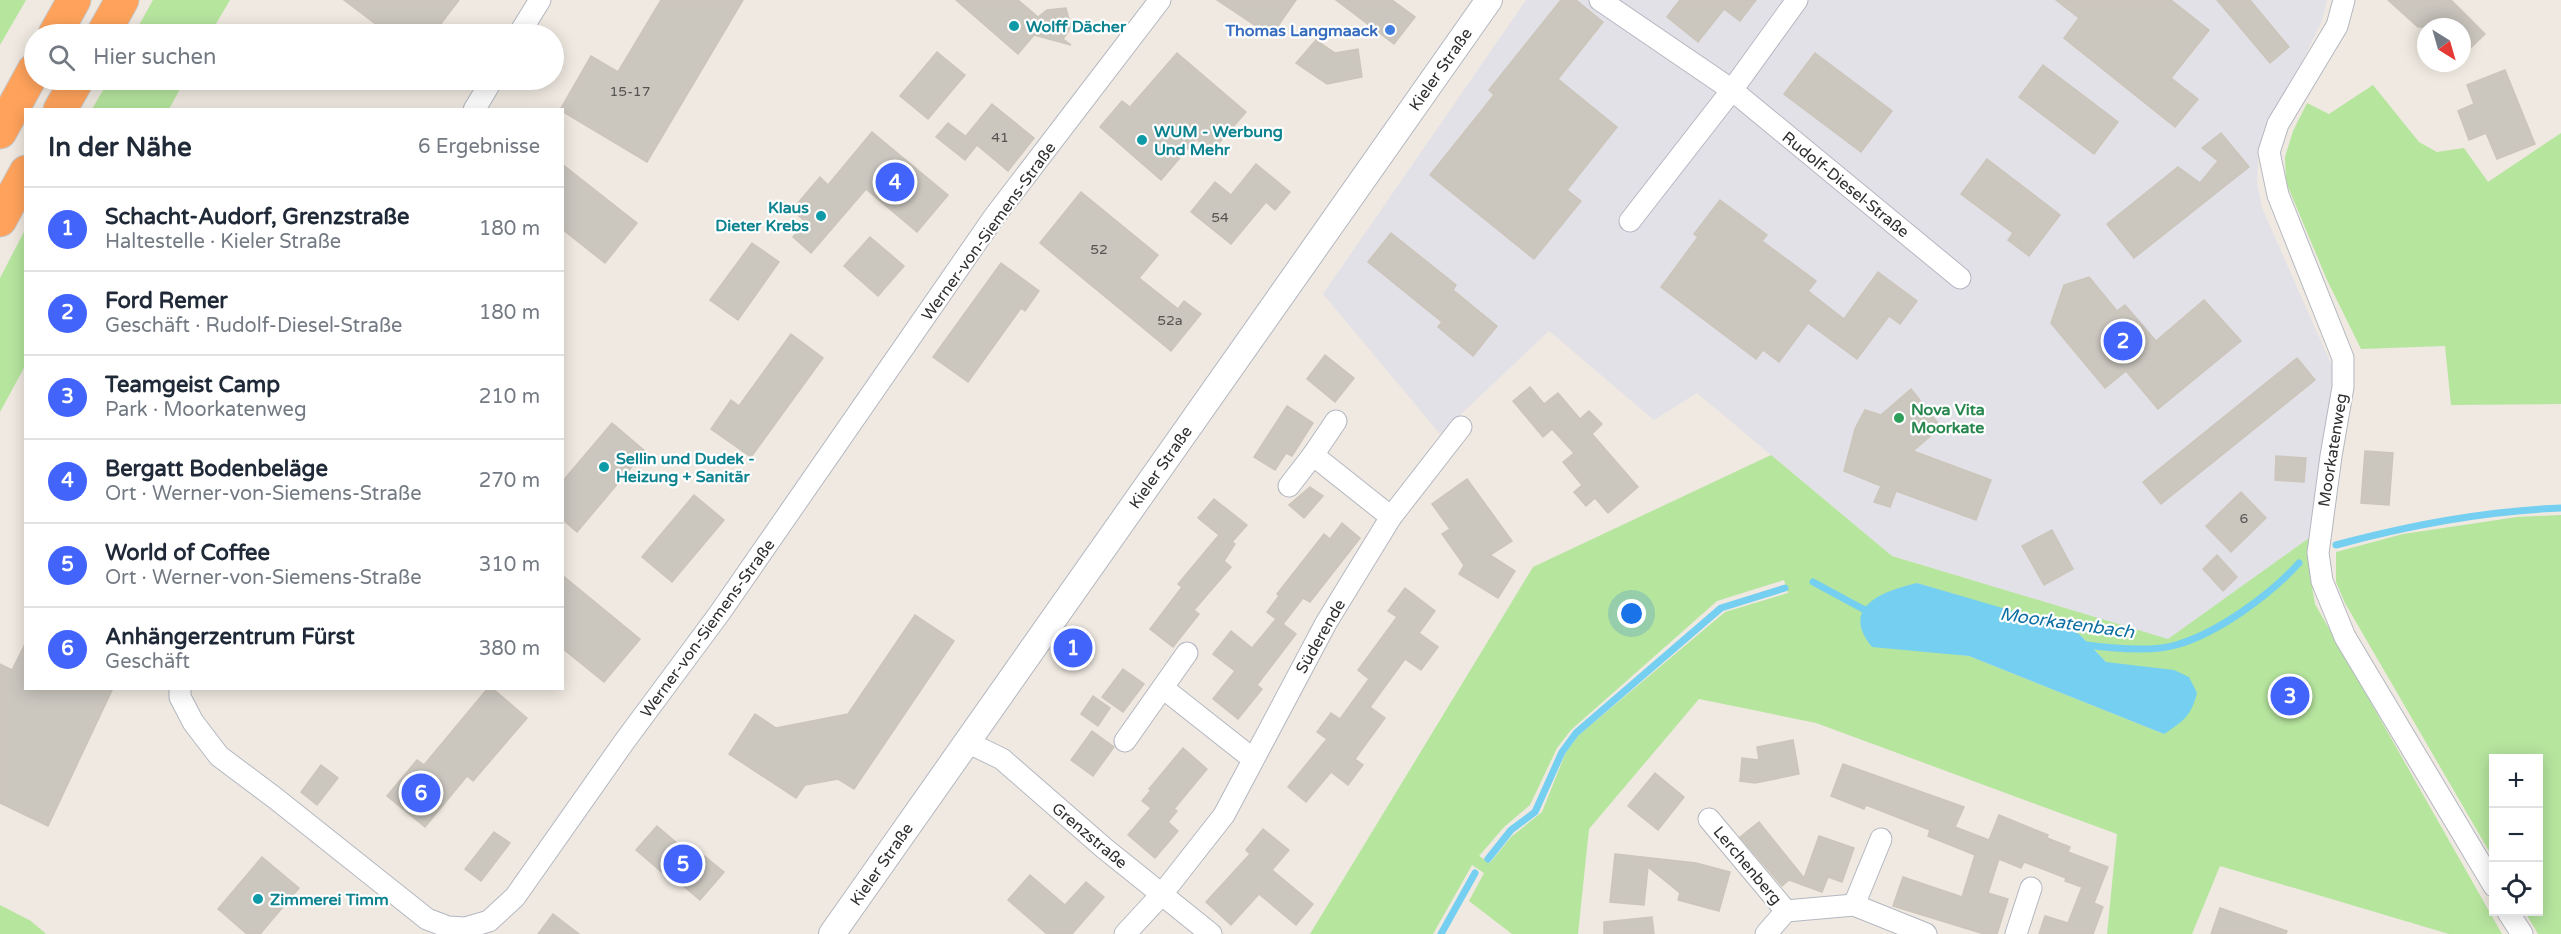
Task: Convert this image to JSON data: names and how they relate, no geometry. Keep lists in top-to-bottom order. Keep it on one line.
{"streets":{"street":["Kieler Straße","Rudolf-Diesel-Straße","Werner-von-Siemens-Straße","Moorkatenweg","Süderende","Grenzstraße","Lerchenberg"]},"crossings":[["Kieler Straße","Grenzstraße"],["Süderende","Grenzstraße"]],"water":["Moorkatenbach"],"places":["Wolff Dächer","Thomas Langmaack","WUM - Werbung Und Mehr","Klaus Dieter Krebs","Nova Vita Moorkate","Sellin und Dudek - Heizung + Sanitär","Zimmerei Timm"],"house_numbers":["15-17","41","54","52","52a","6"],"north":"bottom right","page":{"search":"Hier suchen","heading":["In der Nähe","6 Ergebnisse"],"pins":["4","2","1","3","6","5"],"list":[{"mark":"1","name":"Schacht-Audorf, Grenzstraße","note":"Haltestelle · Kieler Straße","value":"180 m"},{"mark":"2","name":"Ford Remer","note":"Geschäft · Rudolf-Diesel-Straße","value":"180 m"},{"mark":"3","name":"Teamgeist Camp","note":"Park · Moorkatenweg","value":"210 m"},{"mark":"4","name":"Bergatt Bodenbeläge","note":"Ort · Werner-von-Siemens-Straße","value":"270 m"},{"mark":"5","name":"World of Coffee","note":"Ort · Werner-von-Siemens-Straße","value":"310 m"},{"mark":"6","name":"Anhängerzentrum Fürst","note":"Geschäft","value":"380 m"}],"map_buttons":["+","−"]}}
